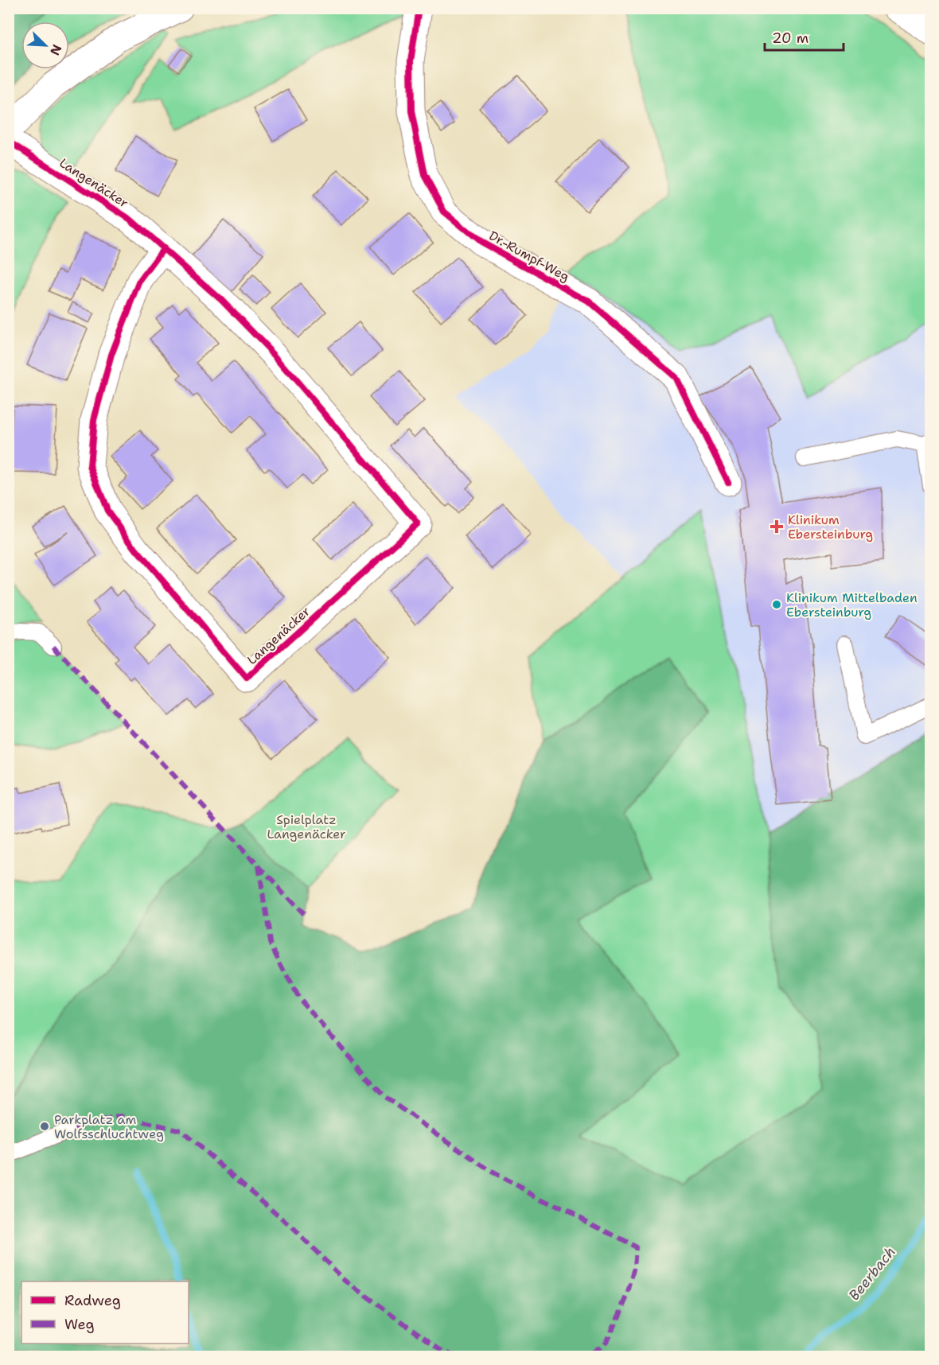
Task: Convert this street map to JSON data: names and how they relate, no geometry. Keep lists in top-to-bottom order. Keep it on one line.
{"streets":{"street":["Langenäcker","Dr.-Rumpf-Weg"]},"water":["Beerbach"],"parks":["Spielplatz Langenäcker"],"places":{"health":["Klinikum Ebersteinburg"],"other":["Klinikum Mittelbaden Ebersteinburg","Parkplatz am Wolfsschluchtweg"]},"legend":["Radweg","Weg"],"scale_bar":"20 m","north":"bottom right"}
